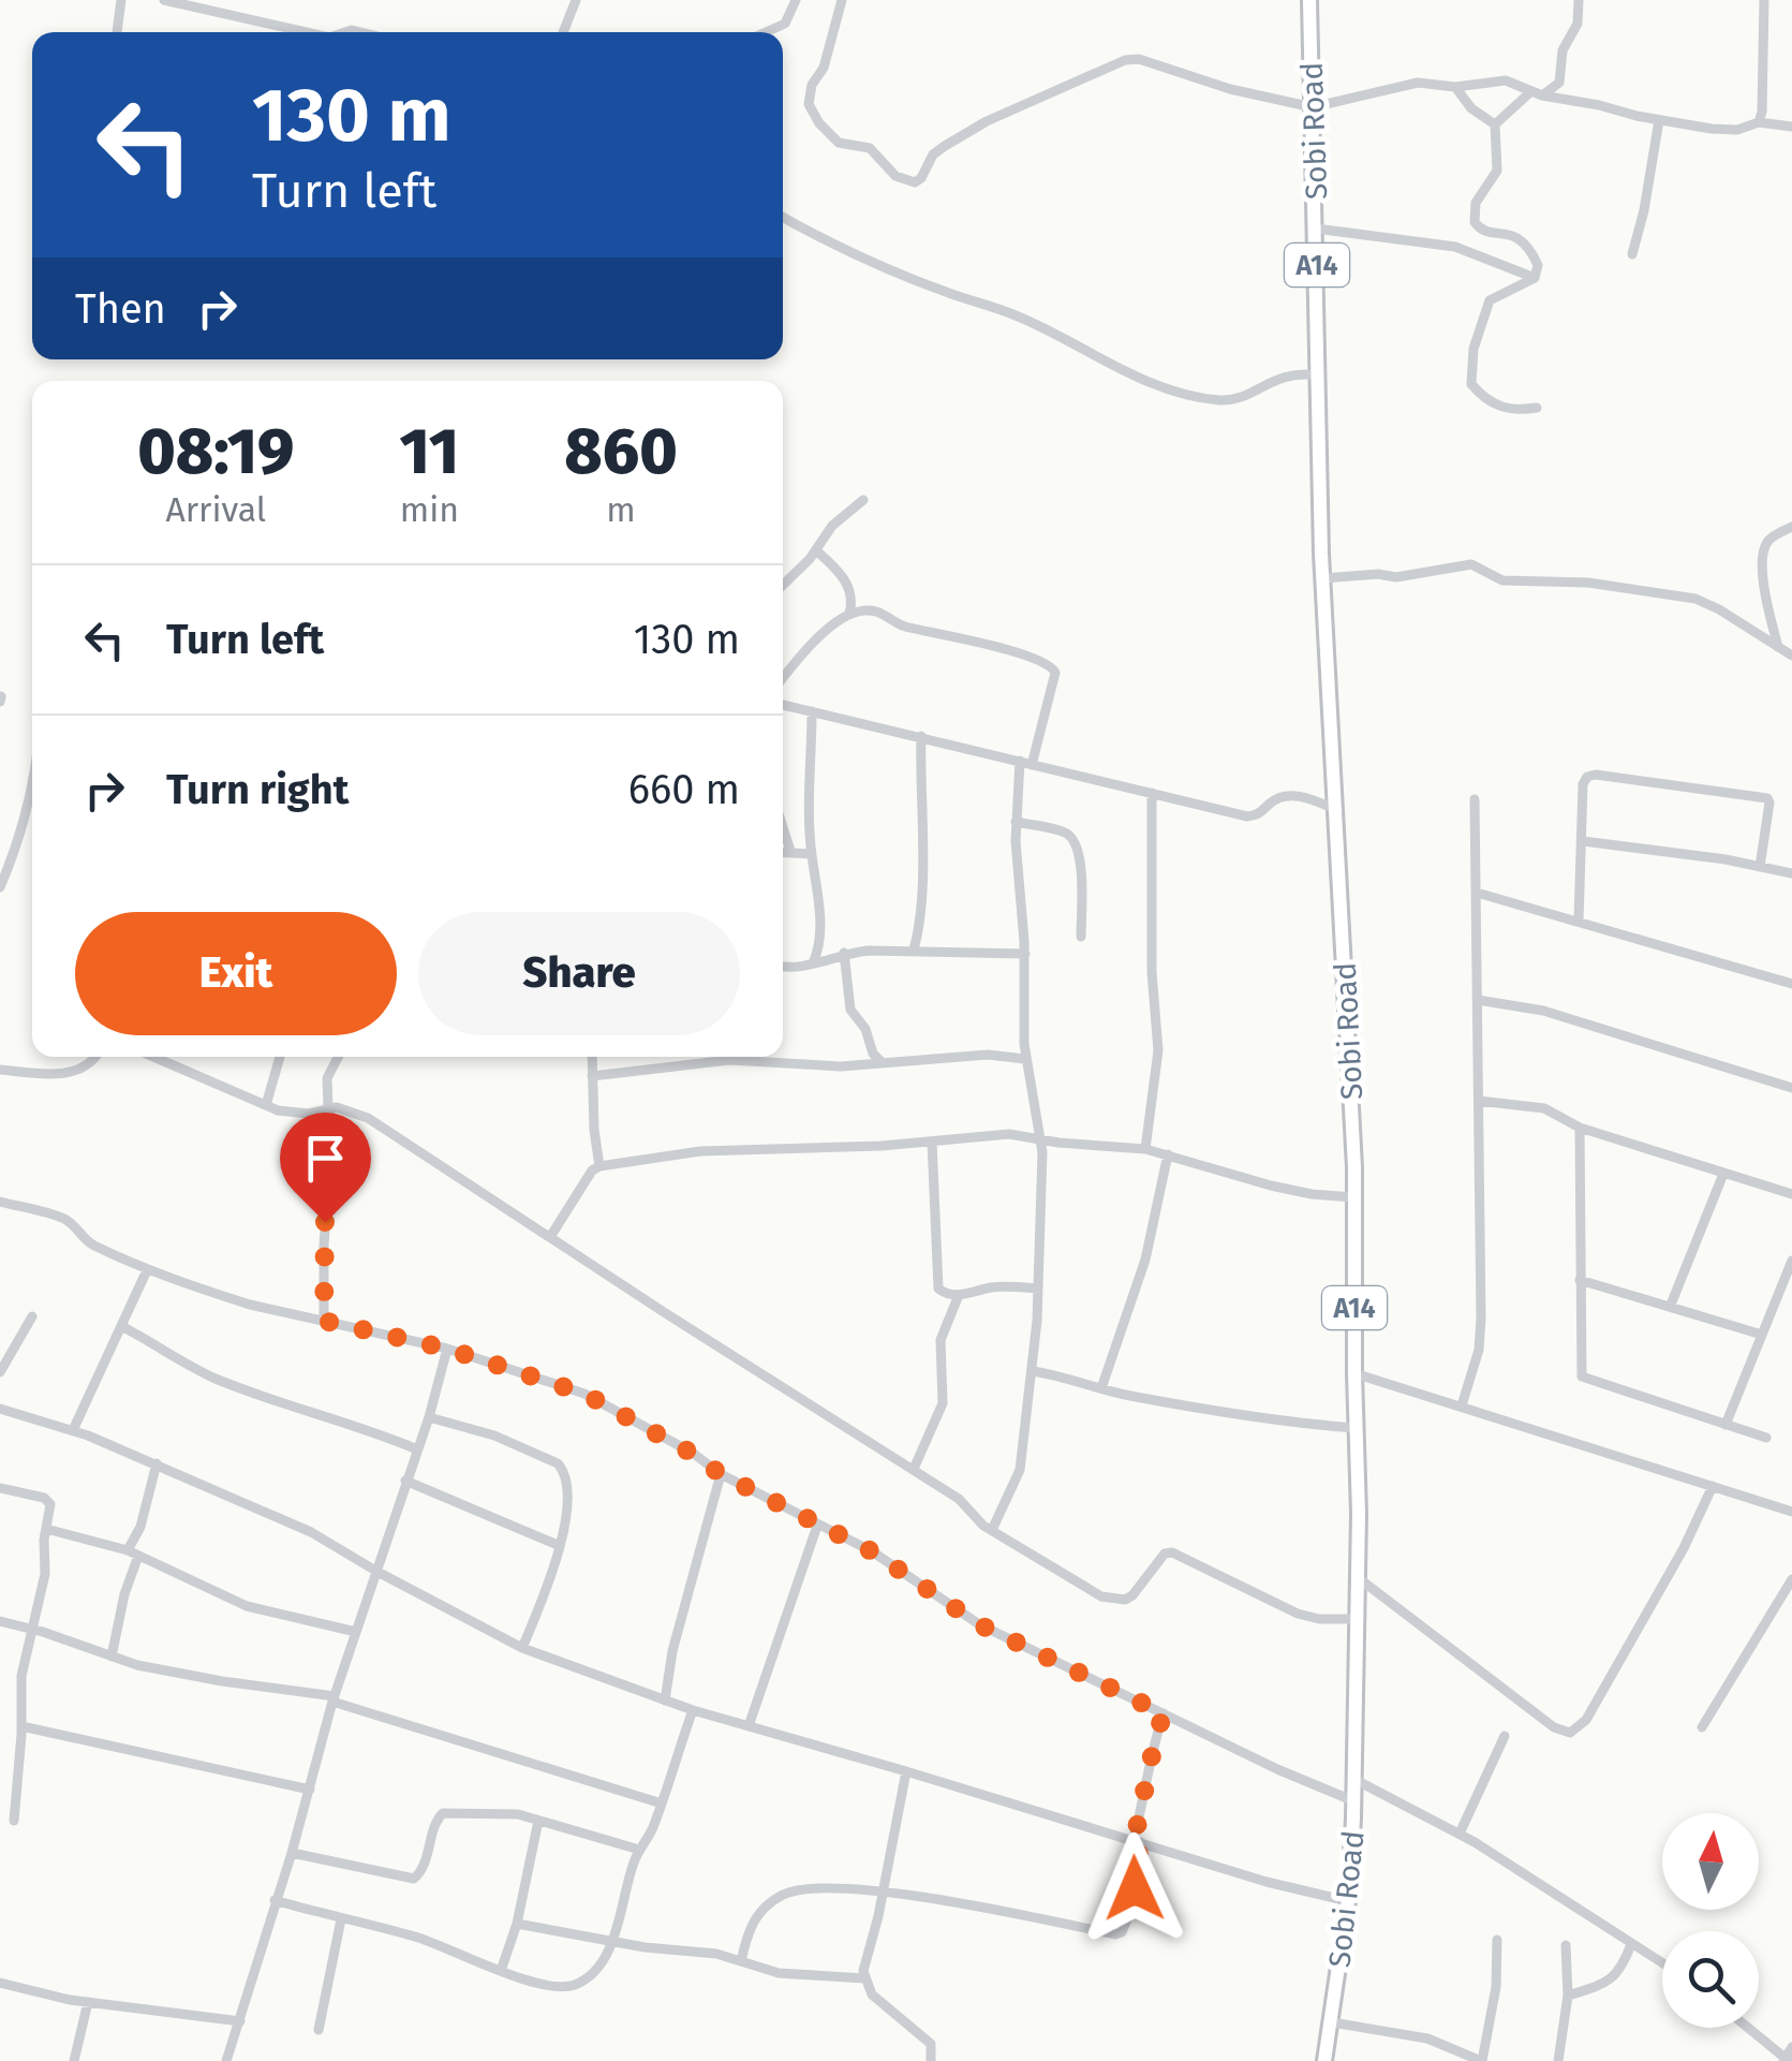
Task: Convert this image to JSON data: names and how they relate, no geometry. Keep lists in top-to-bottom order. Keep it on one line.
{"streets":{"highway":["Sobi Road","A14"]},"north":"top","page":{"turn":["130 m","Turn left"],"then":"Then","eta":["08:19","Arrival","11","min","860","m"],"list":[{"name":"Turn left","value":"130 m"},{"name":"Turn right","value":"660 m"}],"buttons":["Exit","Share"]}}
